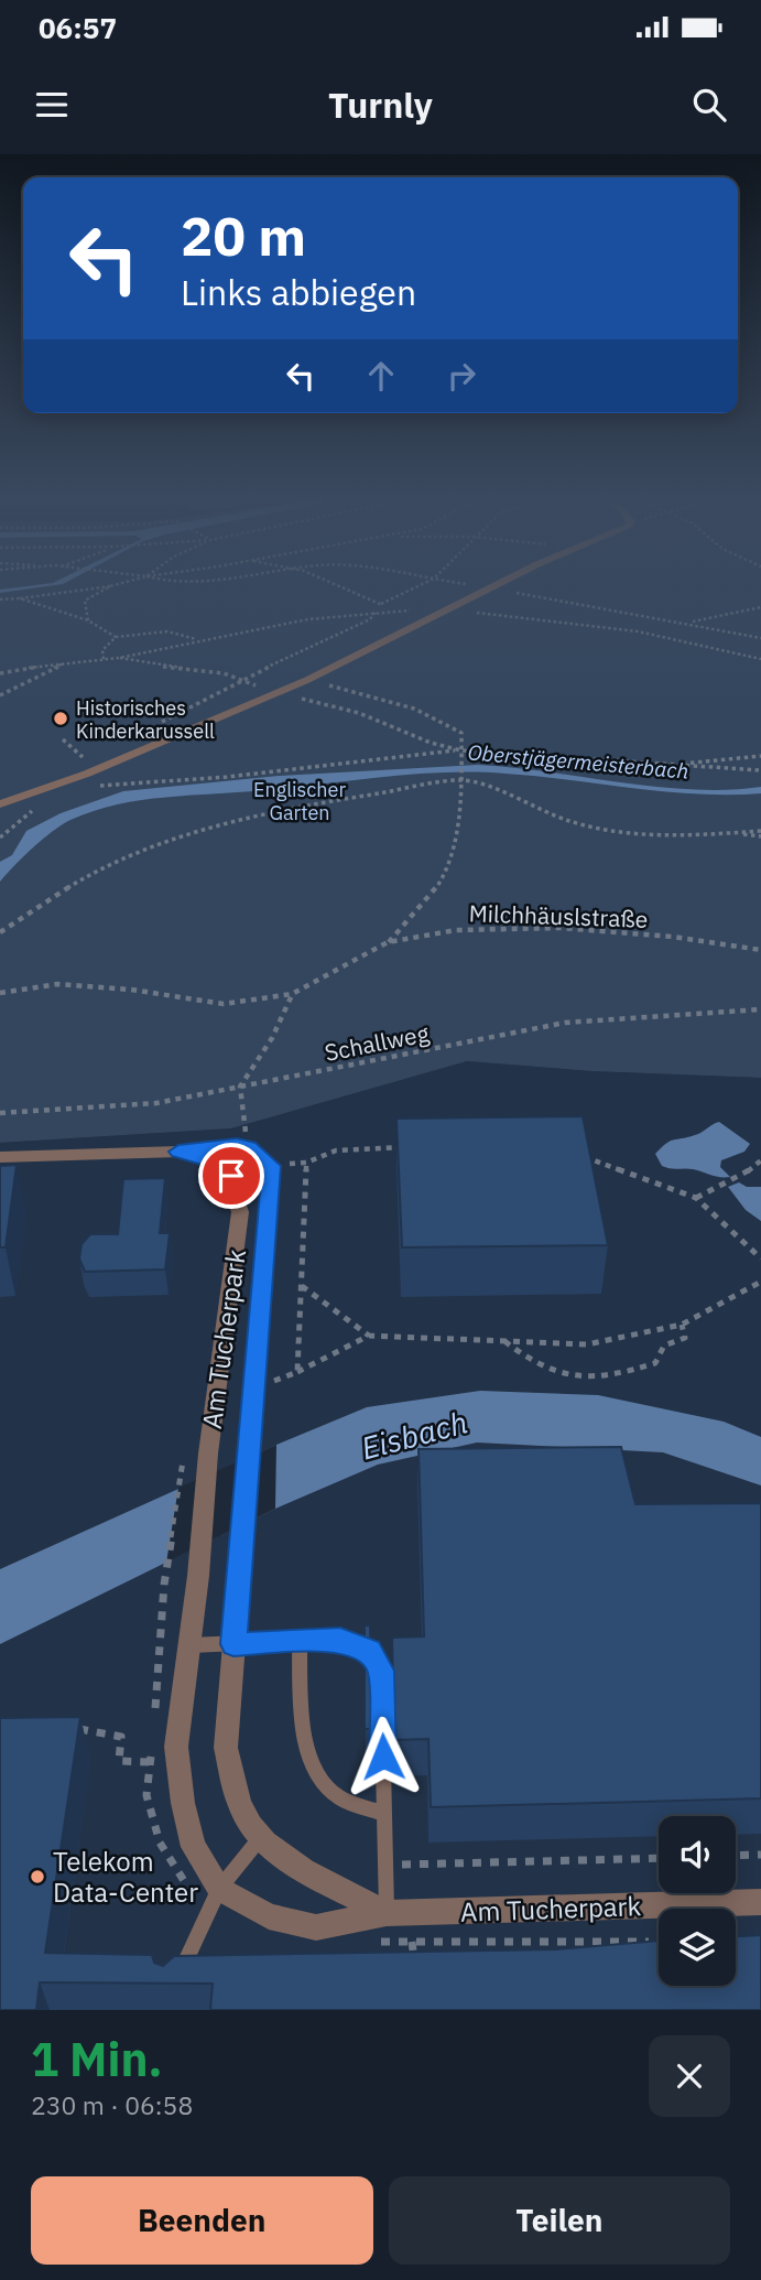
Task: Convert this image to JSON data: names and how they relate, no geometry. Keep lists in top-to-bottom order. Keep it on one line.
{"streets":{"street":["Am Tucherpark"],"path":["Milchhäuslstraße","Schallweg"]},"water":["Oberstjägermeisterbach","Eisbach"],"parks":["Englischer Garten"],"places":["Historisches Kinderkarussell","Telekom Data-Center"],"page":{"status":"06:57","header":"Turnly","turn":["20 m","Links abbiegen"],"heading":["1 Min.","230 m · 06:58"],"buttons":["Beenden","Teilen"]}}
